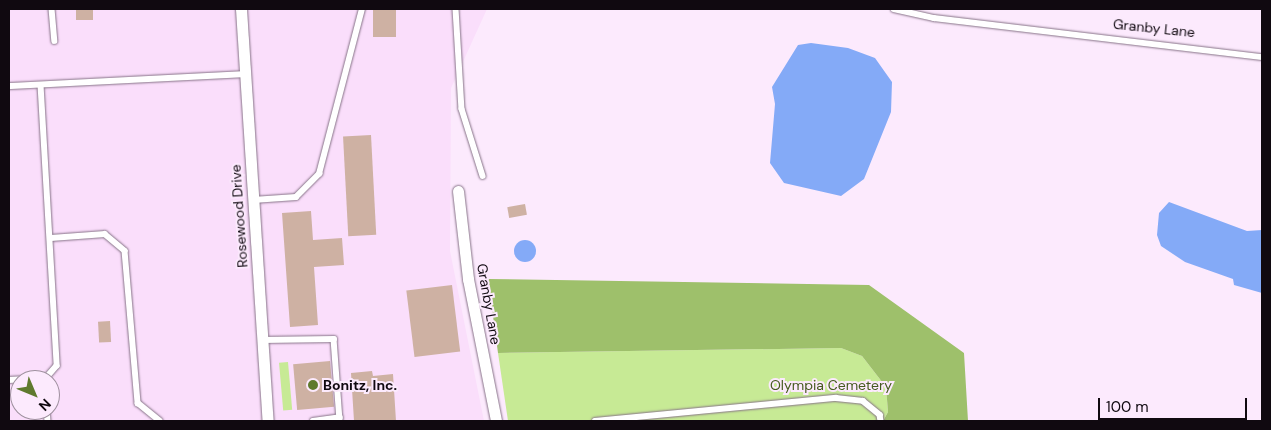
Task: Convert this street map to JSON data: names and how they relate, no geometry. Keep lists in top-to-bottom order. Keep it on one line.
{"streets":{"street":["Granby Lane","Rosewood Drive"]},"parks":["Olympia Cemetery"],"places":["Bonitz, Inc."],"scale_bar":"100 m","north":"bottom right"}
